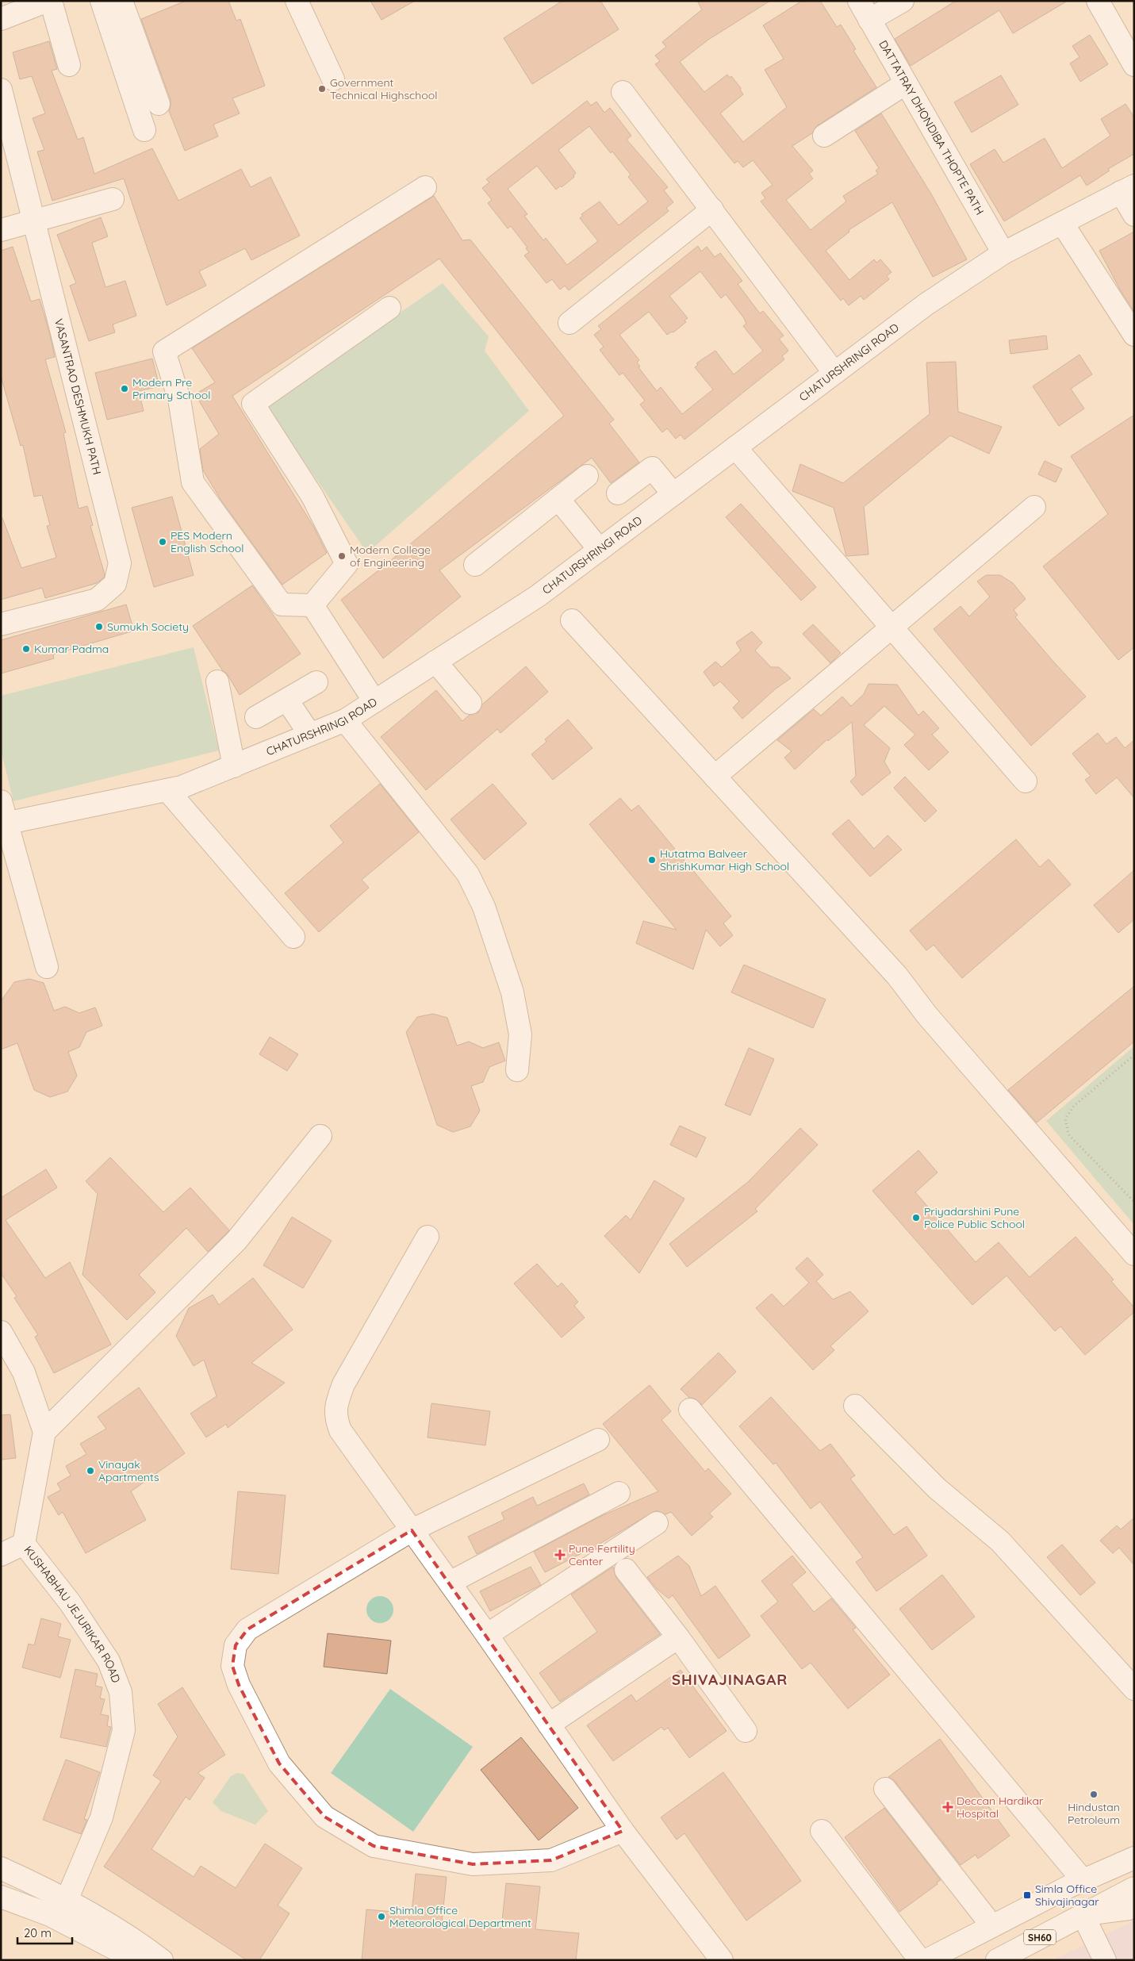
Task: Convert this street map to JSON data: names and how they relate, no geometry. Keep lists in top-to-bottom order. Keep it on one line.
{"streets":{"main road":["DATTATRAY DHONDIBA THOPTE PATH","CHATURSHRINGI ROAD","VASANTRAO DESHMUKH PATH","KUSHABHAU JEJURIKAR ROAD","SH60"]},"crossings":[["DATTATRAY DHONDIBA THOPTE PATH","CHATURSHRINGI ROAD"]],"districts":["SHIVAJINAGAR"],"places":{"other":["Government Technical Highschool","Modern Pre Primary School","PES Modern English School","Modern College of Engineering","Sumukh Society","Kumar Padma","Hutatma Balveer ShrishKumar High School","Priyadarshini Pune Police Public School","Vinayak Apartments","Hindustan Petroleum","Shimla Office Meteorological Department"],"health":["Pune Fertility Center","Deccan Hardikar Hospital"],"transit":["Simla Office Shivajinagar"]},"scale_bar":"20 m"}
